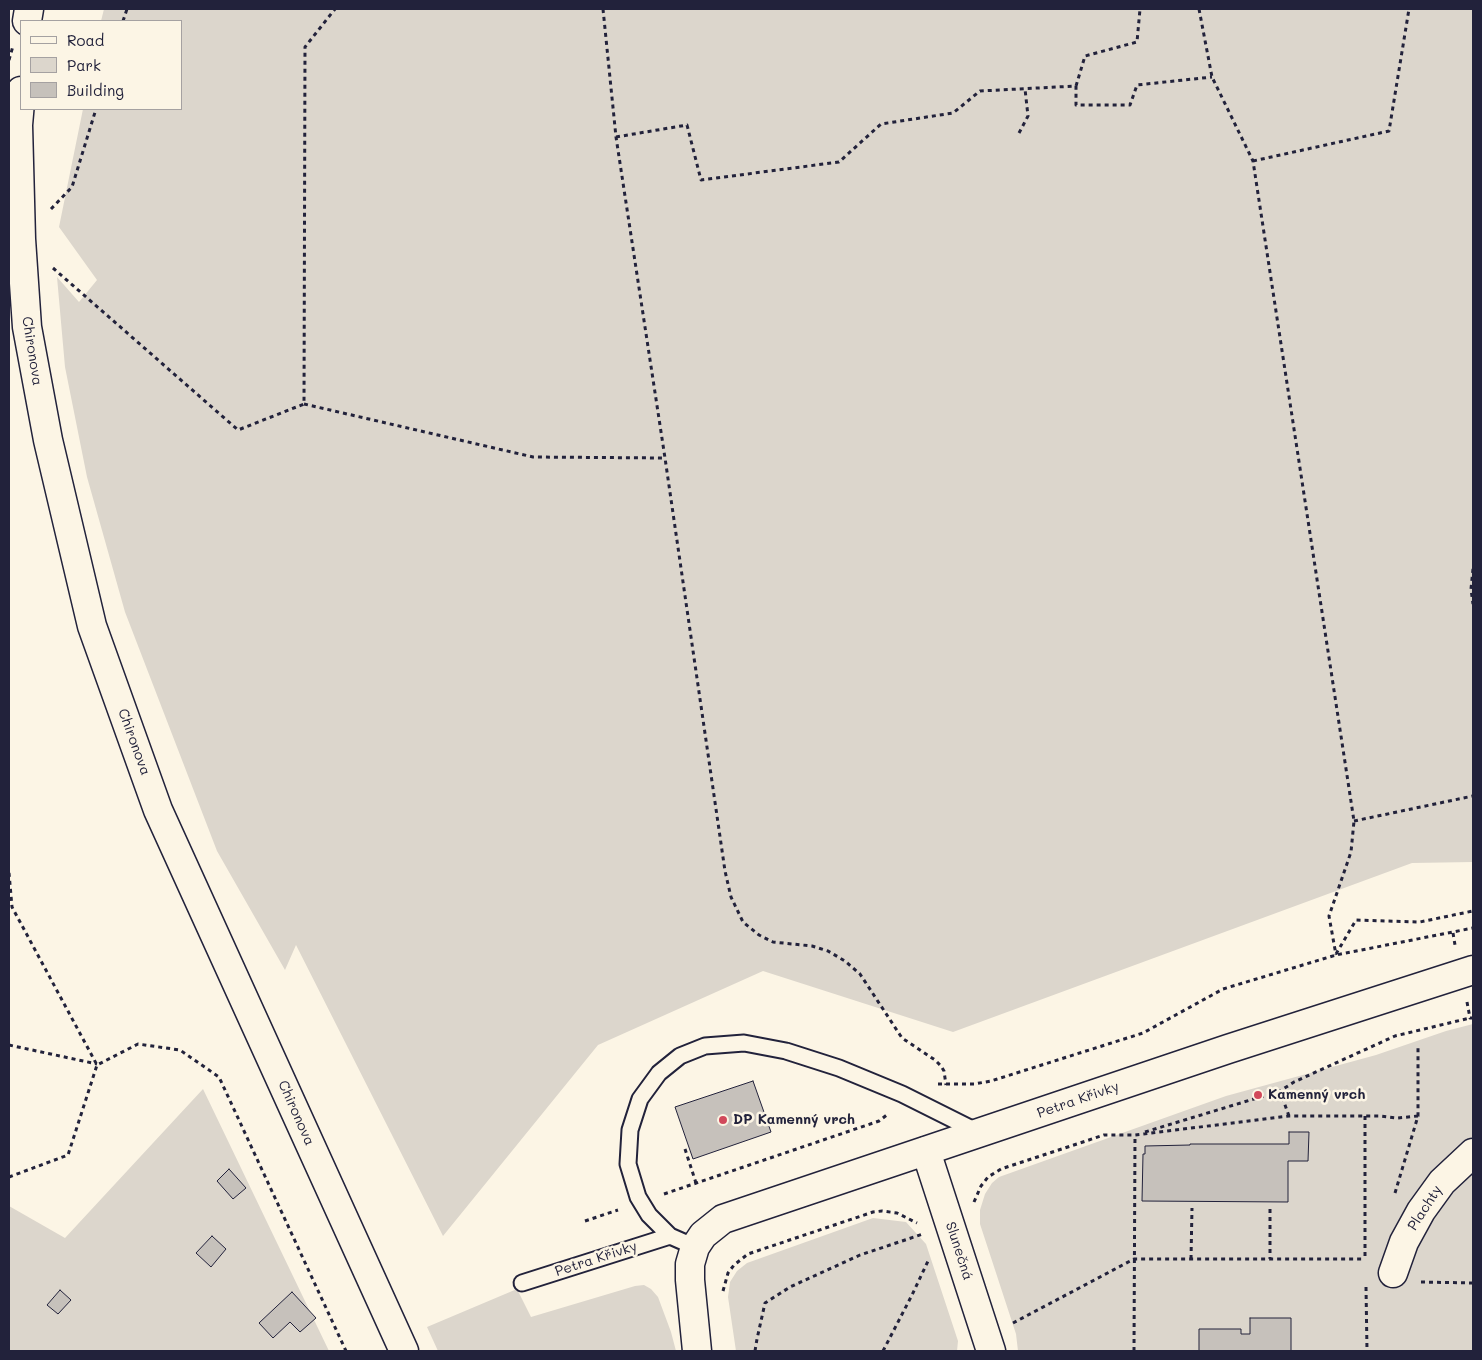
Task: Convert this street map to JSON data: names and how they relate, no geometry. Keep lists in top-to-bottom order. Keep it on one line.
{"streets":{"street":["Chironova","Petra Křivky","Plachty","Slunečná"]},"crossings":[["Petra Křivky","Slunečná"]],"places":["Kamenný vrch","DP Kamenný vrch"],"legend":["Road","Park","Building"]}
